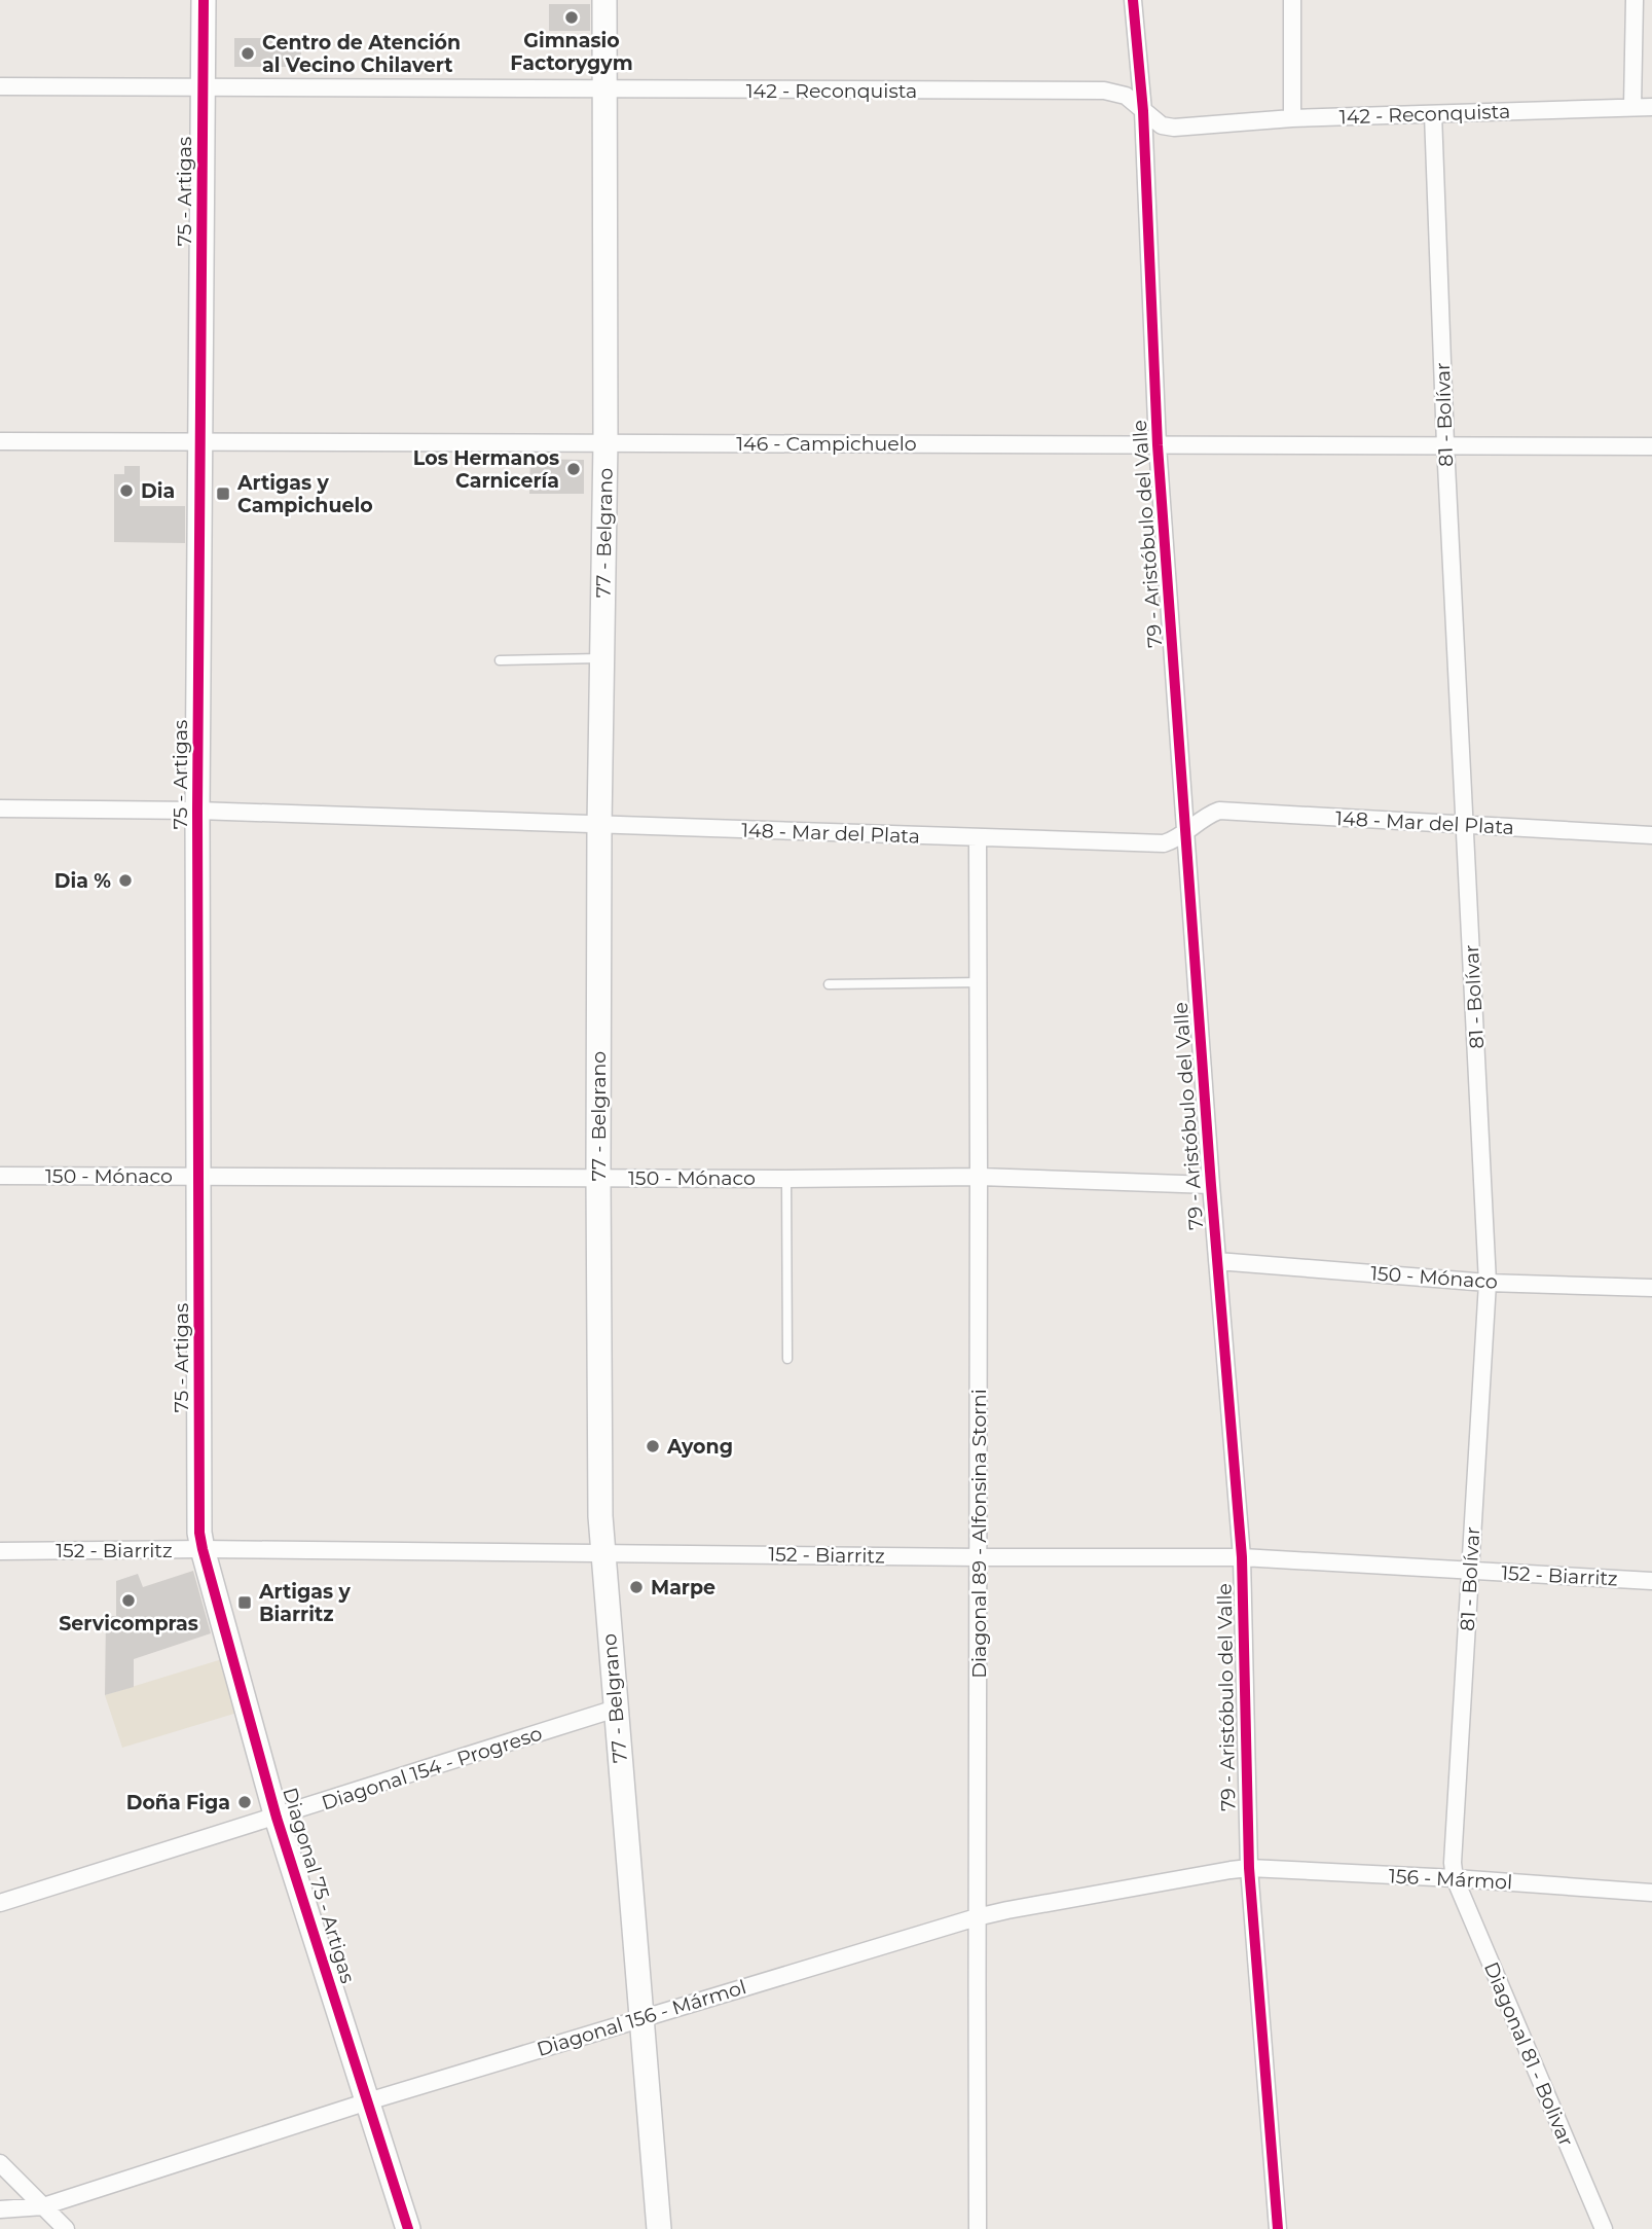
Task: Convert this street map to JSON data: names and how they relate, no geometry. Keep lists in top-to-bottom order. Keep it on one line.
{"streets":{"street":["142 - Reconquista","75 - Artigas","81 - Bolívar","146 - Campichuelo","77 - Belgrano","79 - Aristóbulo del Valle","148 - Mar del Plata","150 - Mónaco","Diagonal 89 - Alfonsina Storni","152 - Biarritz","Diagonal 154 - Progreso","156 - Mármol","Diagonal 75 - Artigas","Diagonal 156 - Mármol","Diagonal 81 - Bolivar"]},"crossings":[["142 - Reconquista","75 - Artigas"],["142 - Reconquista","81 - Bolívar"],["142 - Reconquista","77 - Belgrano"],["142 - Reconquista","79 - Aristóbulo del Valle"],["75 - Artigas","146 - Campichuelo"],["75 - Artigas","148 - Mar del Plata"],["75 - Artigas","150 - Mónaco"],["75 - Artigas","152 - Biarritz"],["75 - Artigas","Diagonal 75 - Artigas"],["81 - Bolívar","146 - Campichuelo"],["81 - Bolívar","148 - Mar del Plata"],["81 - Bolívar","150 - Mónaco"],["81 - Bolívar","152 - Biarritz"],["81 - Bolívar","156 - Mármol"],["81 - Bolívar","Diagonal 81 - Bolivar"],["146 - Campichuelo","77 - Belgrano"],["146 - Campichuelo","79 - Aristóbulo del Valle"],["77 - Belgrano","148 - Mar del Plata"],["77 - Belgrano","150 - Mónaco"],["77 - Belgrano","152 - Biarritz"],["77 - Belgrano","Diagonal 154 - Progreso"],["77 - Belgrano","Diagonal 156 - Mármol"],["79 - Aristóbulo del Valle","148 - Mar del Plata"],["79 - Aristóbulo del Valle","150 - Mónaco"],["79 - Aristóbulo del Valle","152 - Biarritz"],["79 - Aristóbulo del Valle","156 - Mármol"],["79 - Aristóbulo del Valle","Diagonal 156 - Mármol"],["148 - Mar del Plata","Diagonal 89 - Alfonsina Storni"],["150 - Mónaco","Diagonal 89 - Alfonsina Storni"],["Diagonal 89 - Alfonsina Storni","152 - Biarritz"],["Diagonal 89 - Alfonsina Storni","Diagonal 156 - Mármol"],["152 - Biarritz","Diagonal 75 - Artigas"],["Diagonal 154 - Progreso","Diagonal 75 - Artigas"],["156 - Mármol","Diagonal 156 - Mármol"],["156 - Mármol","Diagonal 81 - Bolivar"],["Diagonal 75 - Artigas","Diagonal 156 - Mármol"]],"places":{"other":["Gimnasio Factorygym","Centro de Atención al Vecino Chilavert","Los Hermanos Carnicería","Dia","Dia %","Ayong","Marpe","Servicompras","Doña Figa"],"transit":["Artigas y Campichuelo","Artigas y Biarritz"]}}
